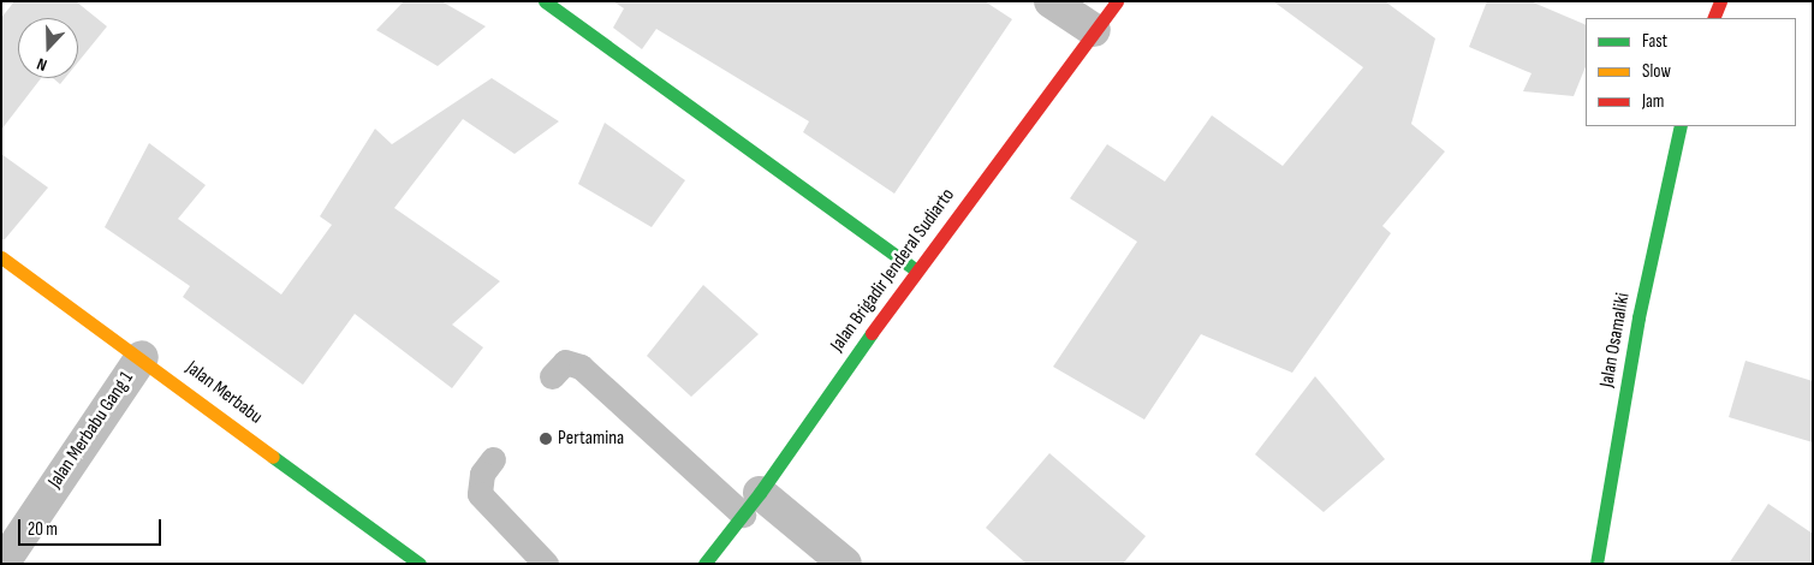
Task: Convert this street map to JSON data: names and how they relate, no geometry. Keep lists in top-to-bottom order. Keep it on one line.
{"streets":{"street":["Jalan Brigadir Jenderal Sudiarto","Jalan Osamaliki","Jalan Merbabu","Jalan Merbabu Gang 1"]},"crossings":[["Jalan Merbabu","Jalan Merbabu Gang 1"]],"places":["Pertamina"],"legend":["Fast","Slow","Jam"],"scale_bar":"20 m","north":"bottom"}
